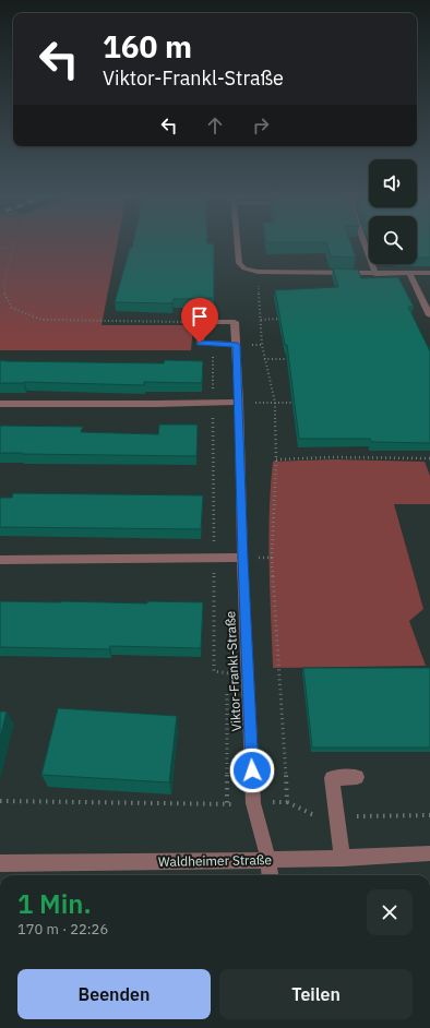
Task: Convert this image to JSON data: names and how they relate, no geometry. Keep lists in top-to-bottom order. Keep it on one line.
{"streets":{"street":["Viktor-Frankl-Straße","Waldheimer Straße"]},"crossings":[["Viktor-Frankl-Straße","Waldheimer Straße"]],"page":{"turn":["160 m","Viktor-Frankl-Straße"],"heading":["1 Min.","170 m · 22:26"],"buttons":["Beenden","Teilen"]}}
